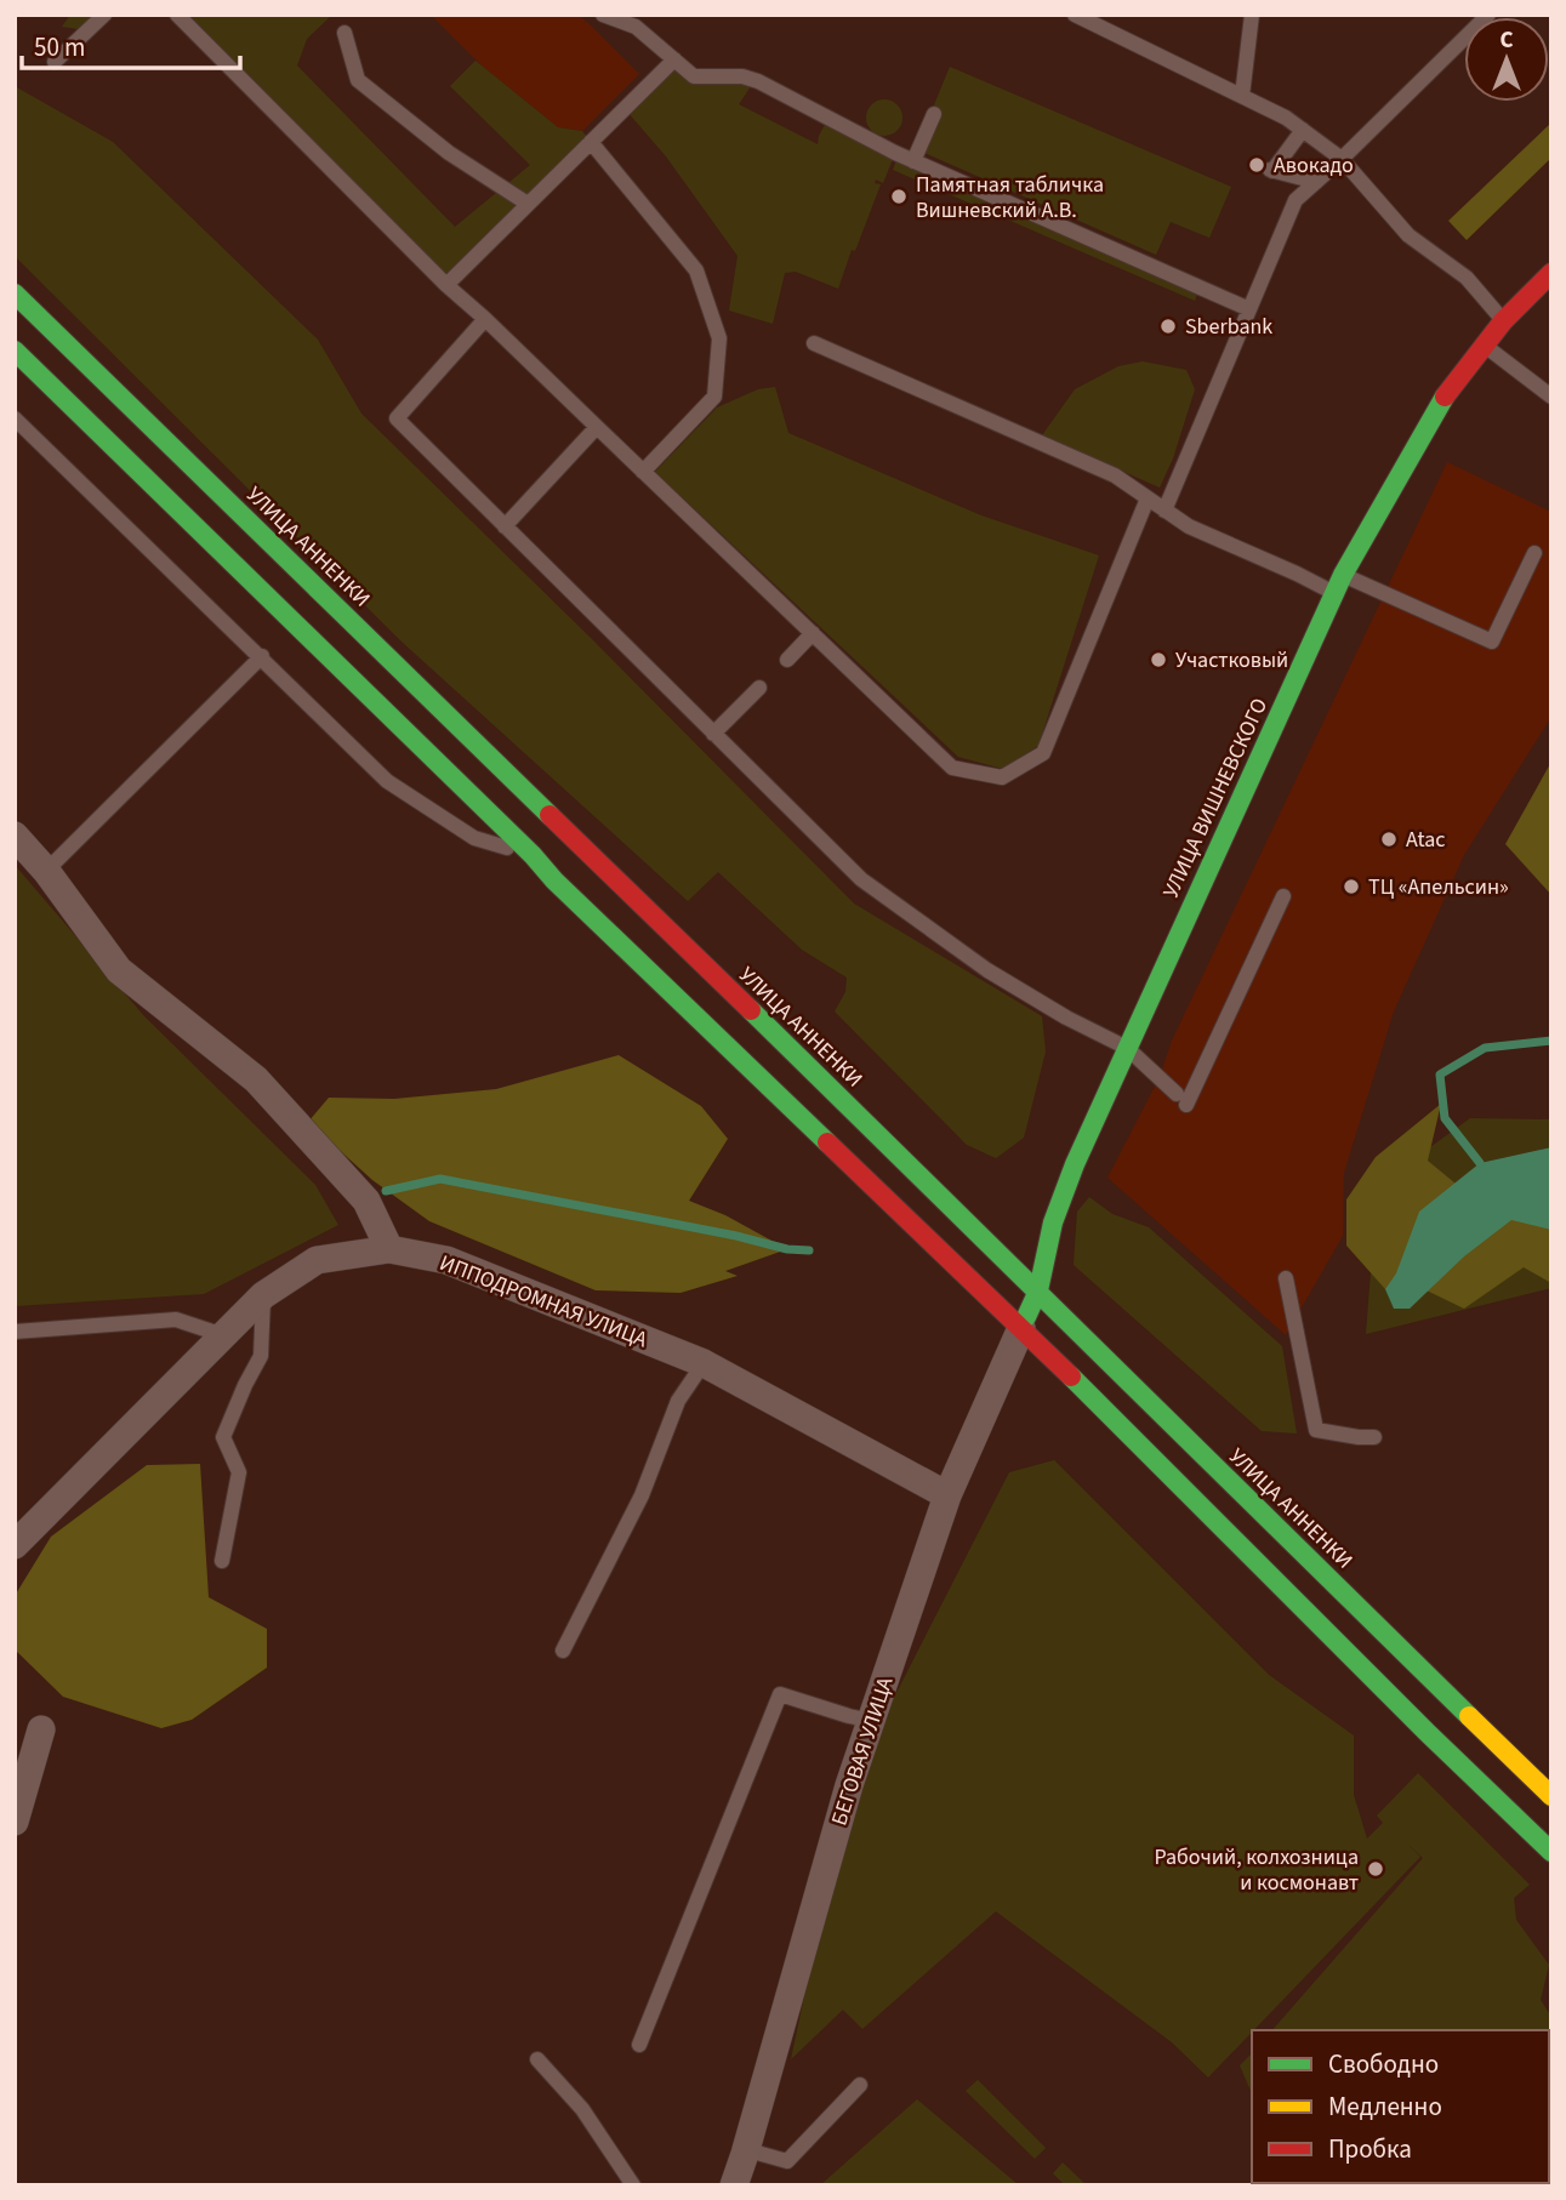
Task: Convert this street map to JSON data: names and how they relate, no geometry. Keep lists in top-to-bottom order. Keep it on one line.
{"streets":{"main road":["УЛИЦА АННЕНКИ","УЛИЦА ВИШНЕВСКОГО"],"street":["ИППОДРОМНАЯ УЛИЦА","БЕГОВАЯ УЛИЦА"]},"crossings":[["УЛИЦА АННЕНКИ","УЛИЦА ВИШНЕВСКОГО"],["УЛИЦА ВИШНЕВСКОГО","БЕГОВАЯ УЛИЦА"],["ИППОДРОМНАЯ УЛИЦА","БЕГОВАЯ УЛИЦА"]],"places":["Авокадо","Памятная табличка Вишневский А.В.","Sberbank","Участковый","Atac","ТЦ «Апельсин»","Рабочий, колхозница и космонавт"],"legend":["Свободно","Медленно","Пробка"],"scale_bar":"50 m","north":"top"}
